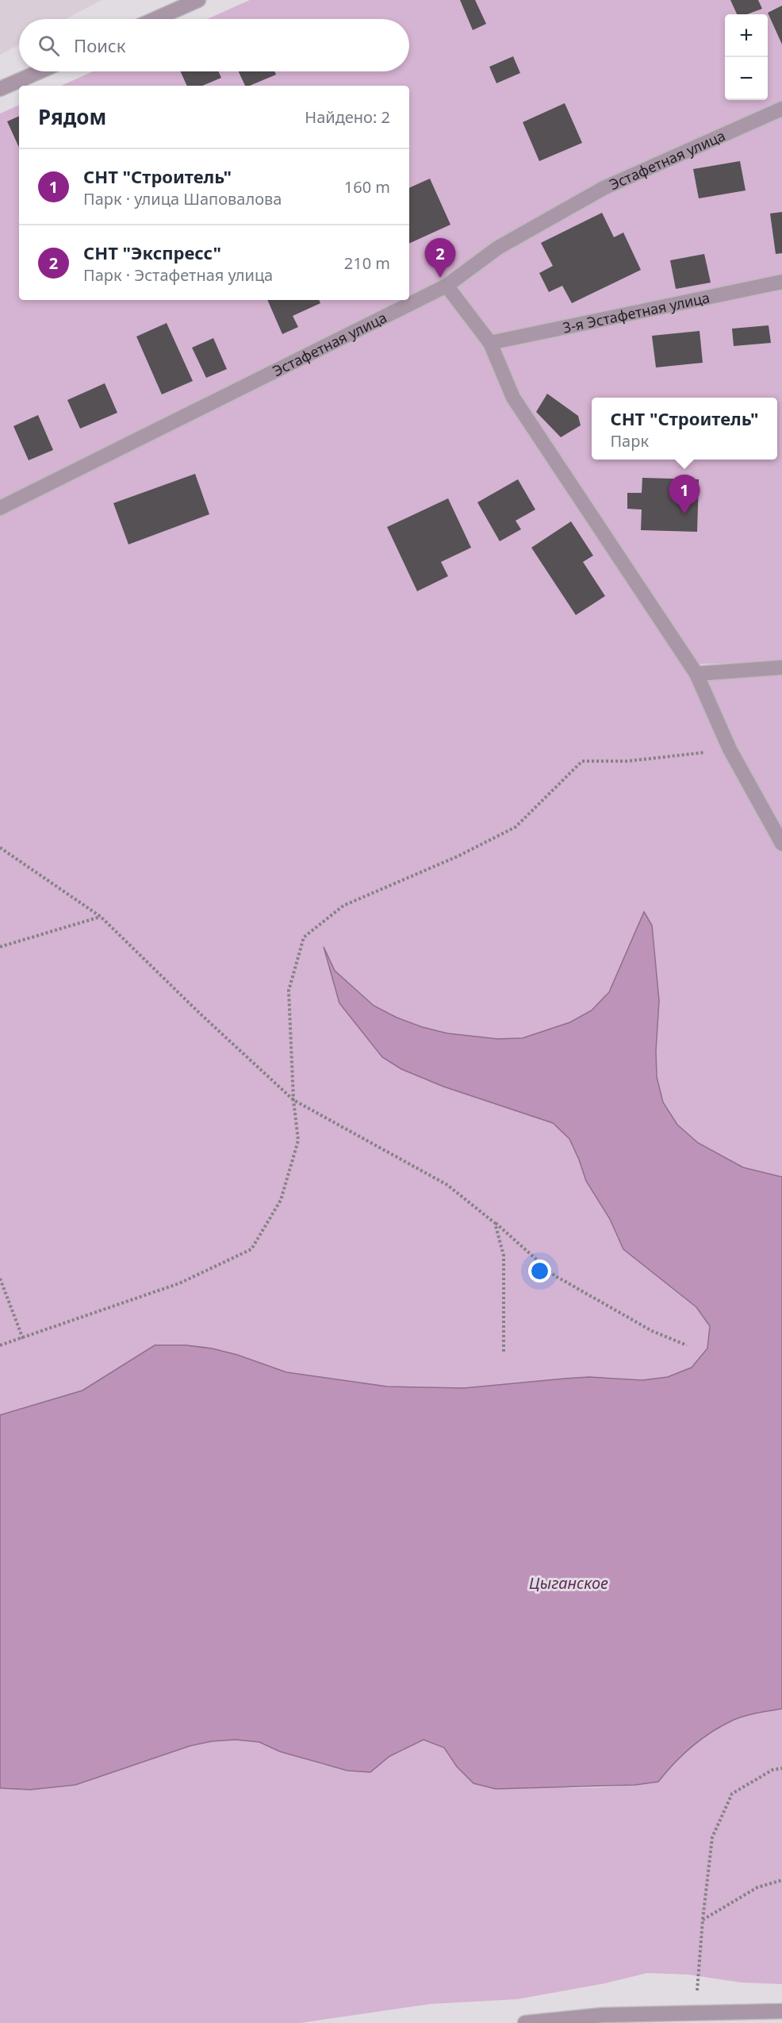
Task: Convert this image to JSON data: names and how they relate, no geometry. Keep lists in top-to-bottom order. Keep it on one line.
{"streets":{"street":["Эстафетная улица","3-я Эстафетная улица"]},"water":["Цыганское"],"page":{"map_buttons":["+","−"],"search":"Поиск","heading":["Рядом","Найдено: 2"],"list":[{"mark":"1","name":"СНТ \"Строитель\"","note":"Парк · улица Шаповалова","value":"160 m"},{"mark":"2","name":"СНТ \"Экспресс\"","note":"Парк · Эстафетная улица","value":"210 m"}],"pins":["2","1"],"popup":["СНТ \"Строитель\"","Парк"]}}
